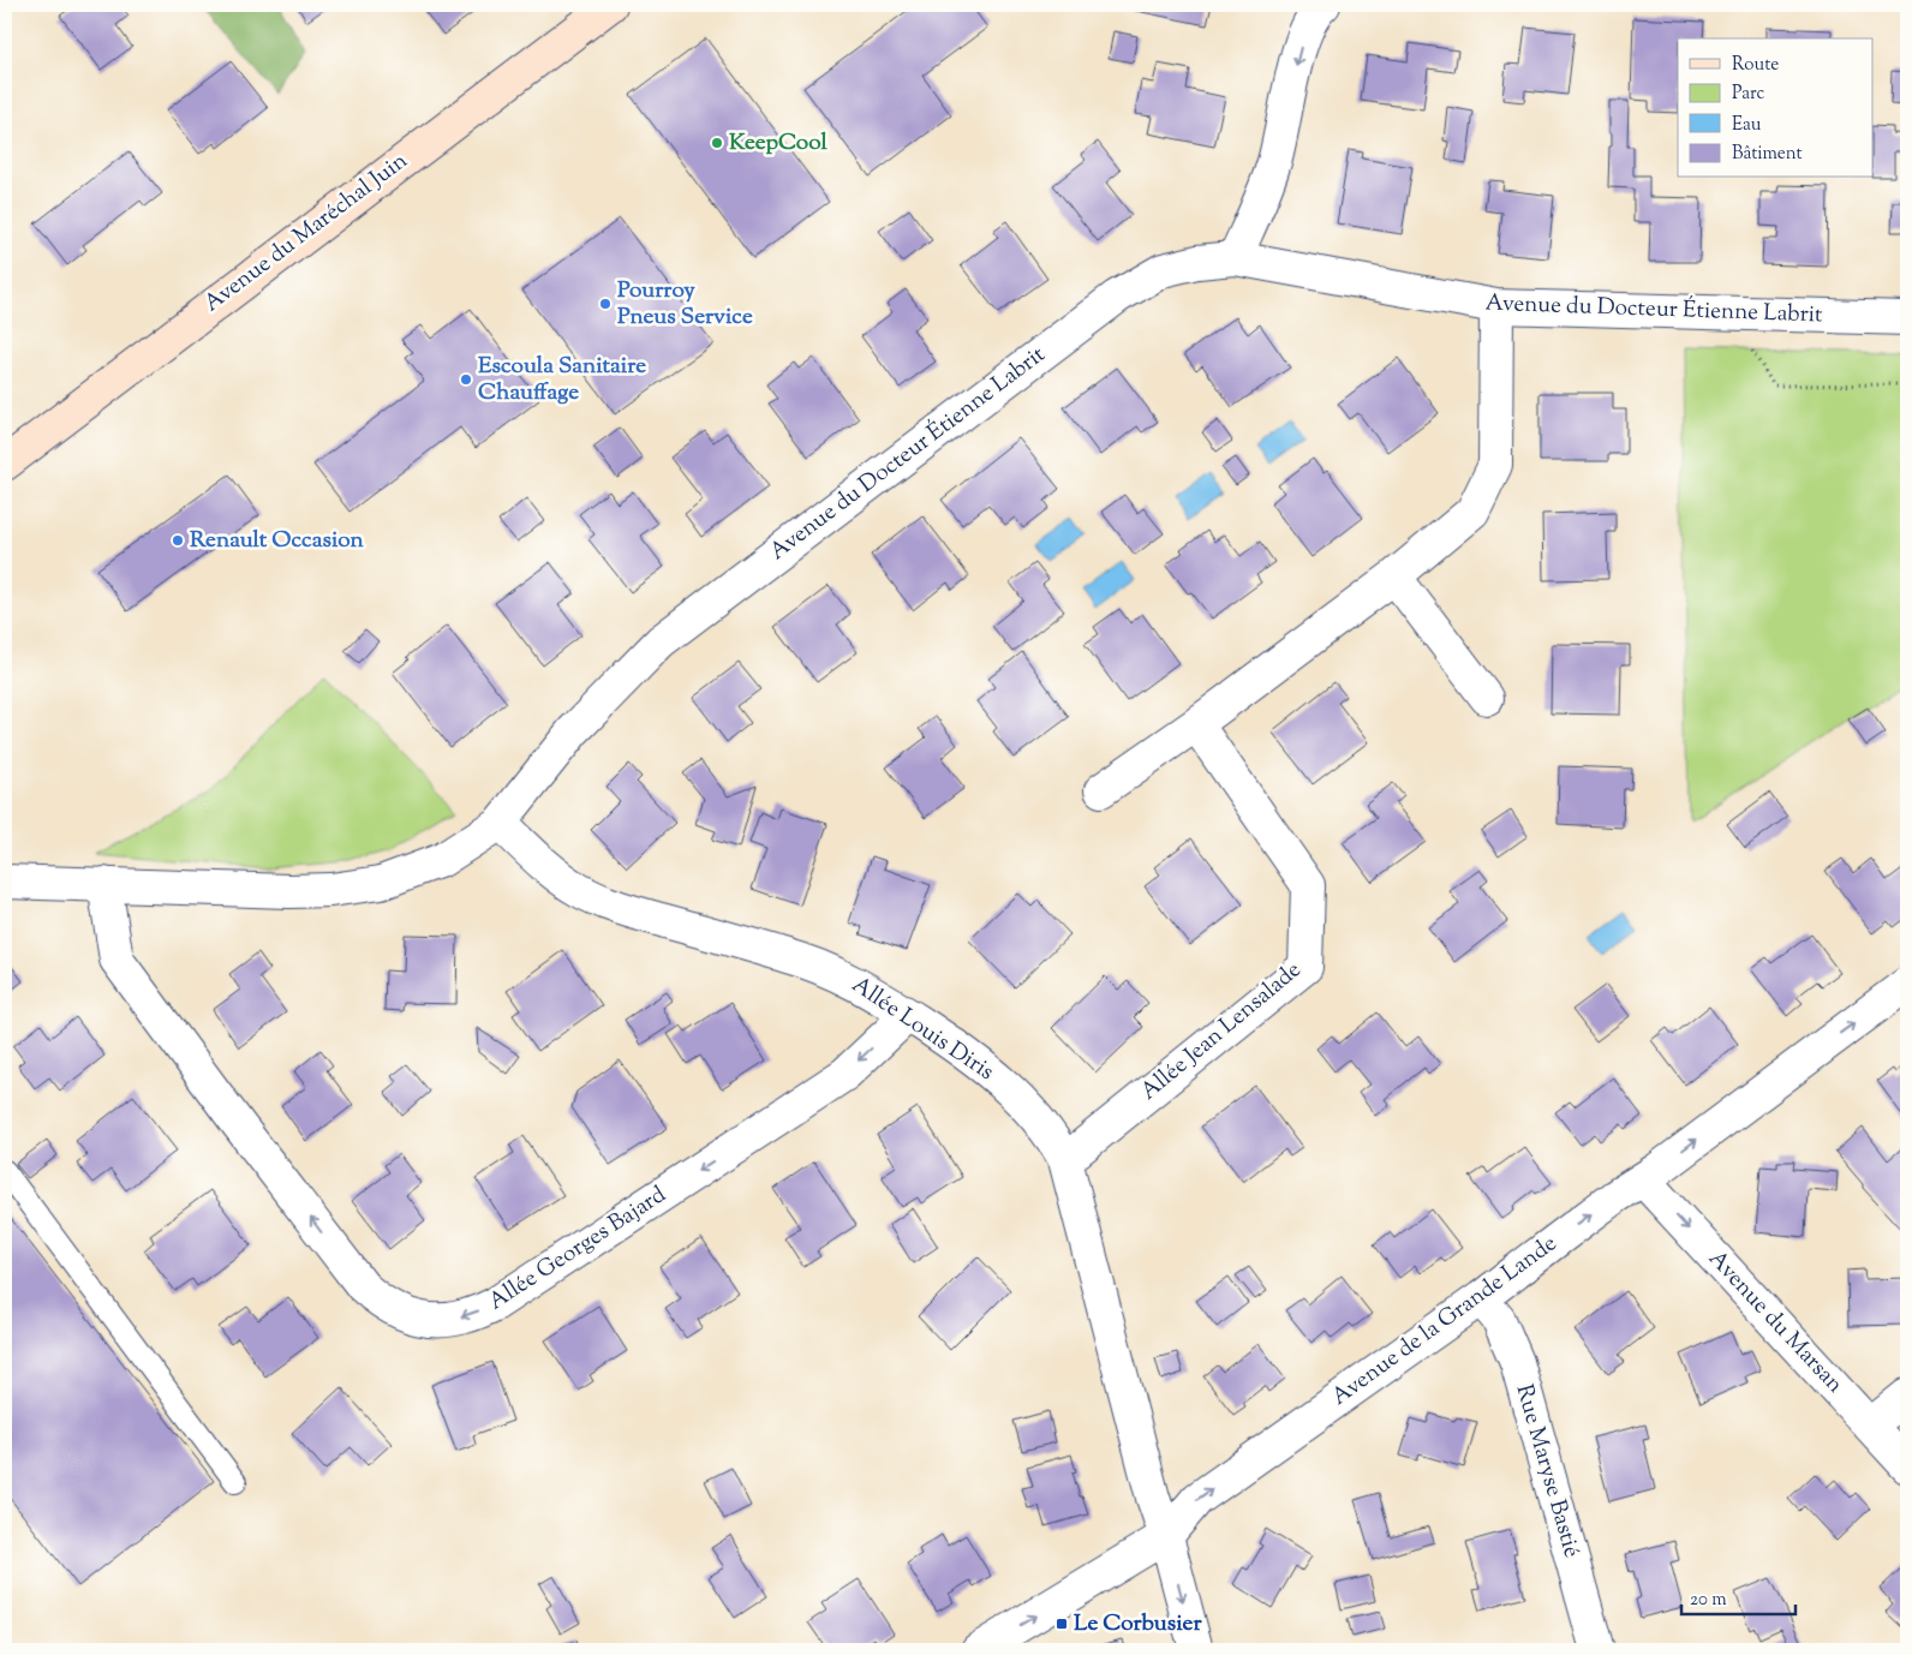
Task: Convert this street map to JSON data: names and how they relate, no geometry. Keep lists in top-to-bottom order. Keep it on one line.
{"streets":{"main road":["Avenue du Maréchal Juin"],"street":["Avenue du Docteur Étienne Labrit","Allée Louis Diris","Allée Jean Lensalade","Allée Georges Bajard","Avenue de la Grande Lande","Avenue du Marsan","Rue Maryse Bastié"]},"crossings":[["Avenue du Docteur Étienne Labrit","Allée Louis Diris"],["Avenue du Docteur Étienne Labrit","Allée Georges Bajard"],["Allée Louis Diris","Allée Jean Lensalade"],["Allée Louis Diris","Allée Georges Bajard"],["Allée Louis Diris","Avenue de la Grande Lande"],["Avenue de la Grande Lande","Avenue du Marsan"],["Avenue de la Grande Lande","Rue Maryse Bastié"]],"one_way":["Avenue de la Grande Lande","Avenue du Marsan"],"places":{"other":["KeepCool","Pourroy Pneus Service","Escoula Sanitaire Chauffage","Renault Occasion"],"transit":["Le Corbusier"]},"legend":["Route","Parc","Eau","Bâtiment"],"scale_bar":"20 m"}
